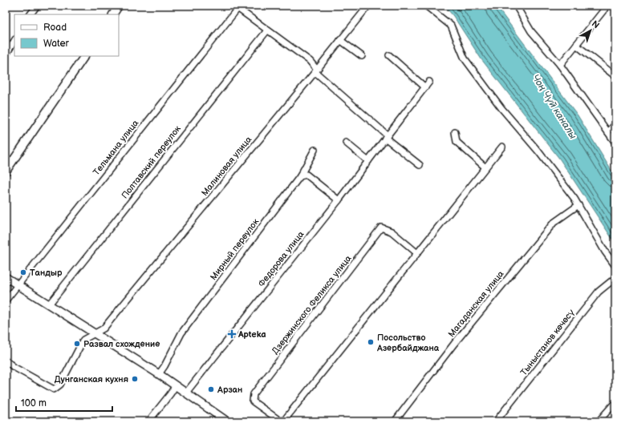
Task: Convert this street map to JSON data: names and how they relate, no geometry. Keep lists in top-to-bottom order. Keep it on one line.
{"streets":{"street":["Тельмана улица","Полтавский переулок","Малиновая улица","Мирный переулок","Федорова улица","Магаданская улица","Дзержинского Феликса улица","Тыныстанов көчөсү"]},"water":["Чоң Чүй каналы"],"places":{"other":["Тандыр","Посольство Азербайджана","Развал схождение","Дунганская кухня","Арзан"],"health":["Apteka"]},"legend":["Road","Water"],"scale_bar":"100 m","north":"top right"}
